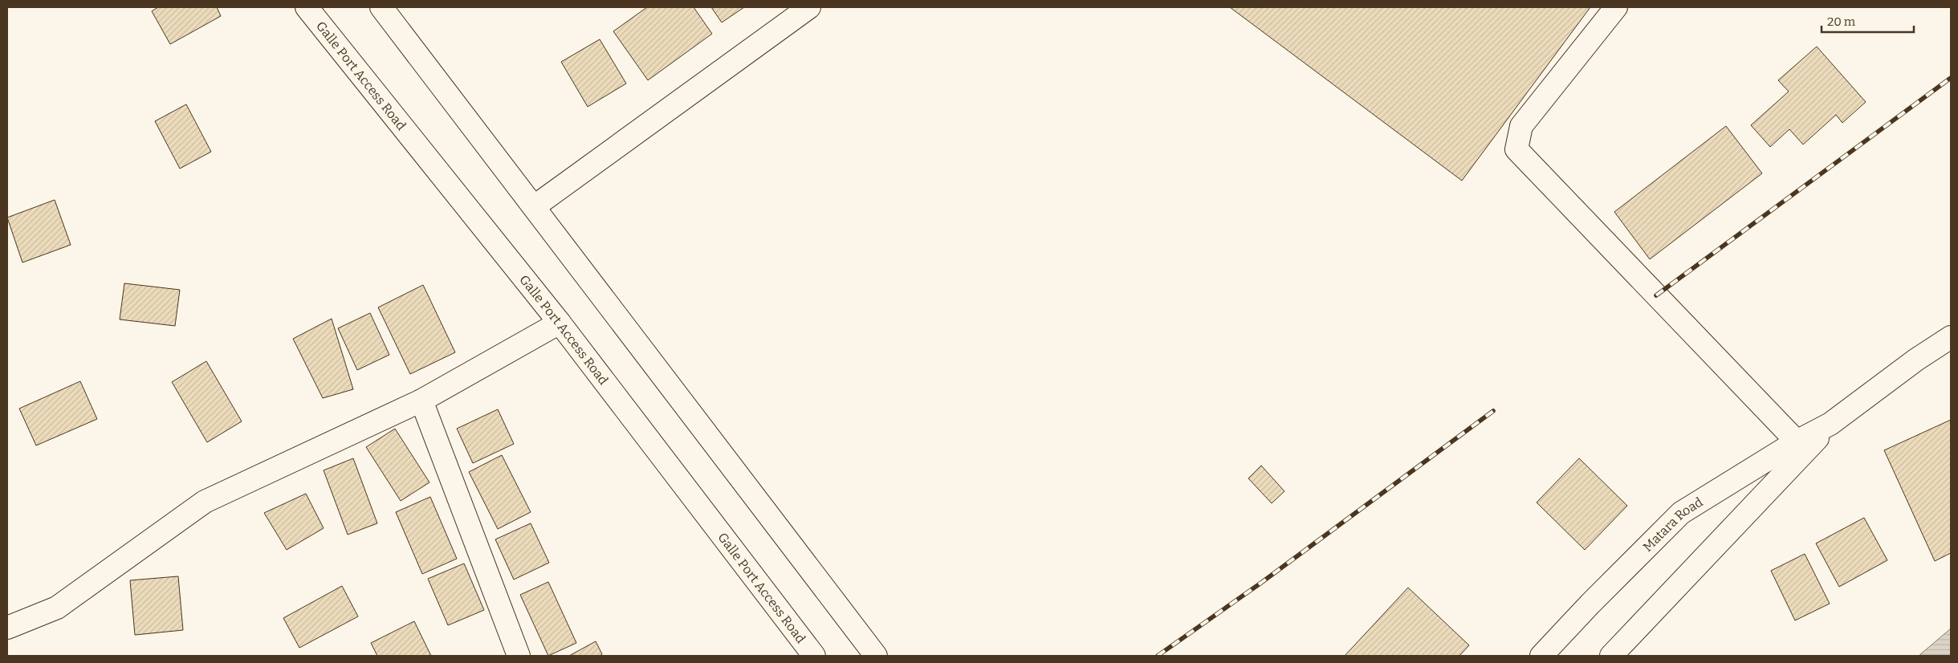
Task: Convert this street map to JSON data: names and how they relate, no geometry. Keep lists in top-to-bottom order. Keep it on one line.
{"streets":{"main road":["Galle Port Access Road","Matara Road"]},"scale_bar":"20 m"}
